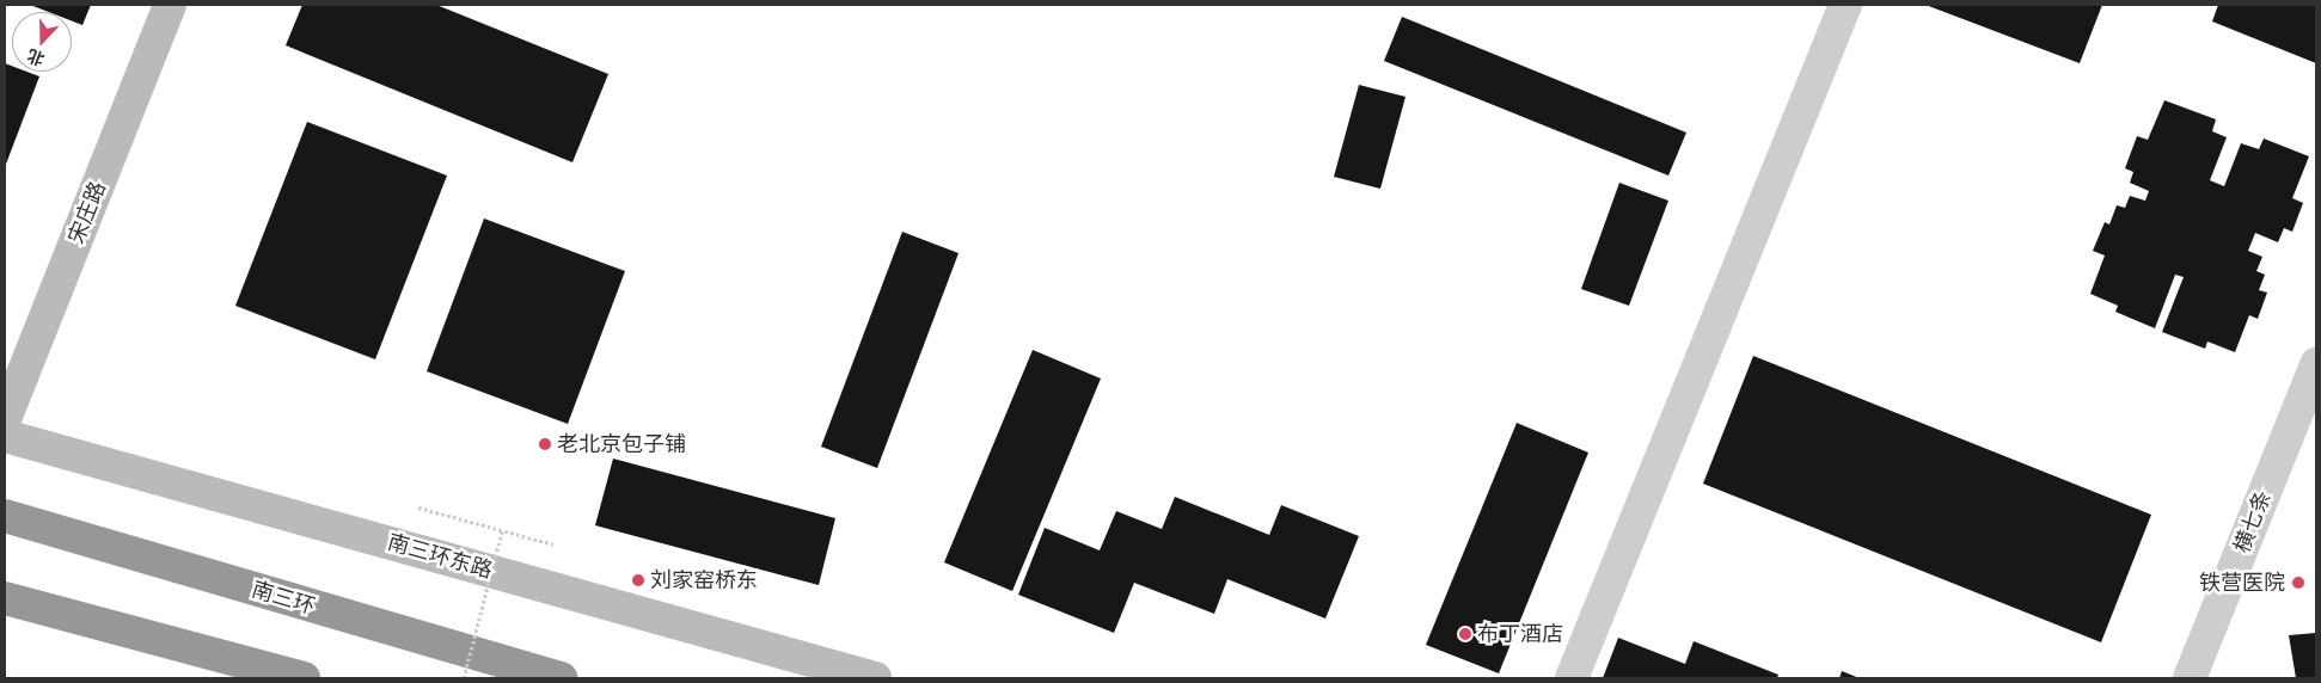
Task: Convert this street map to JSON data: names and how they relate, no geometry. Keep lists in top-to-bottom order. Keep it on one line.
{"streets":{"highway":["南三环"],"street":["宋庄路","横七条","南三环东路"]},"places":["老北京包子铺","刘家窑桥东","铁营医院","布丁酒店"],"north":"bottom"}
